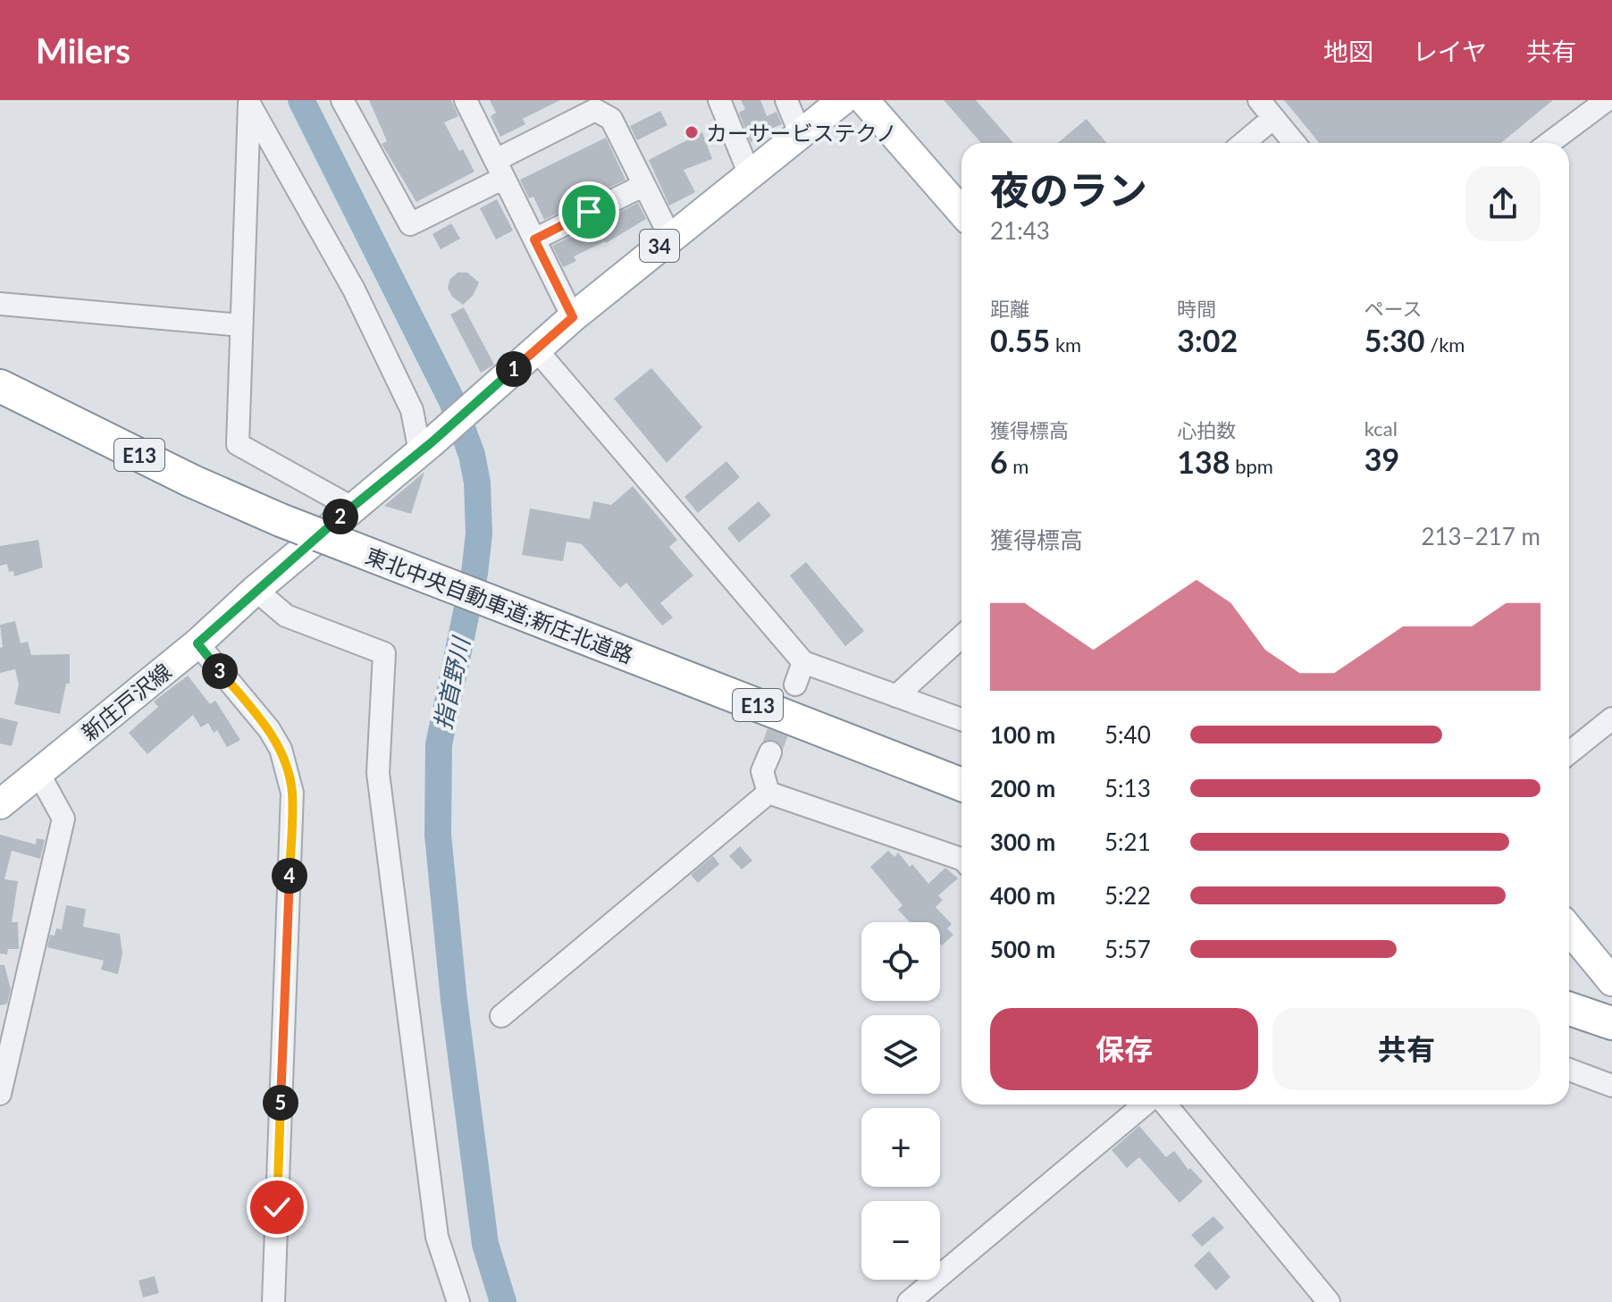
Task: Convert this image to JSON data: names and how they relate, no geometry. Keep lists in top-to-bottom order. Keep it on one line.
{"streets":{"highway":["E13","東北中央自動車道;新庄北道路"],"main road":["34","新庄戸沢線"]},"water":["指首野川"],"places":["カーサービステクノ"],"page":{"header":"Milers","nav":["地図","レイヤ","共有"],"heading":["夜のラン","21:43"],"stats":[["距離","0.55 km"],["時間","3:02"],["ペース","5:30 /km"],["獲得標高","6 m"],["心拍数","138 bpm"],["kcal","39"]],"pins":["1","2","3","4","5"],"chart":["獲得標高","213–217 m"],"list":[{"name":"100 m","note":"5:40"},{"name":"200 m","note":"5:13"},{"name":"300 m","note":"5:21"},{"name":"400 m","note":"5:22"},{"name":"500 m","note":"5:57"}],"map_buttons":["+","−"],"buttons":["保存","共有"]}}
